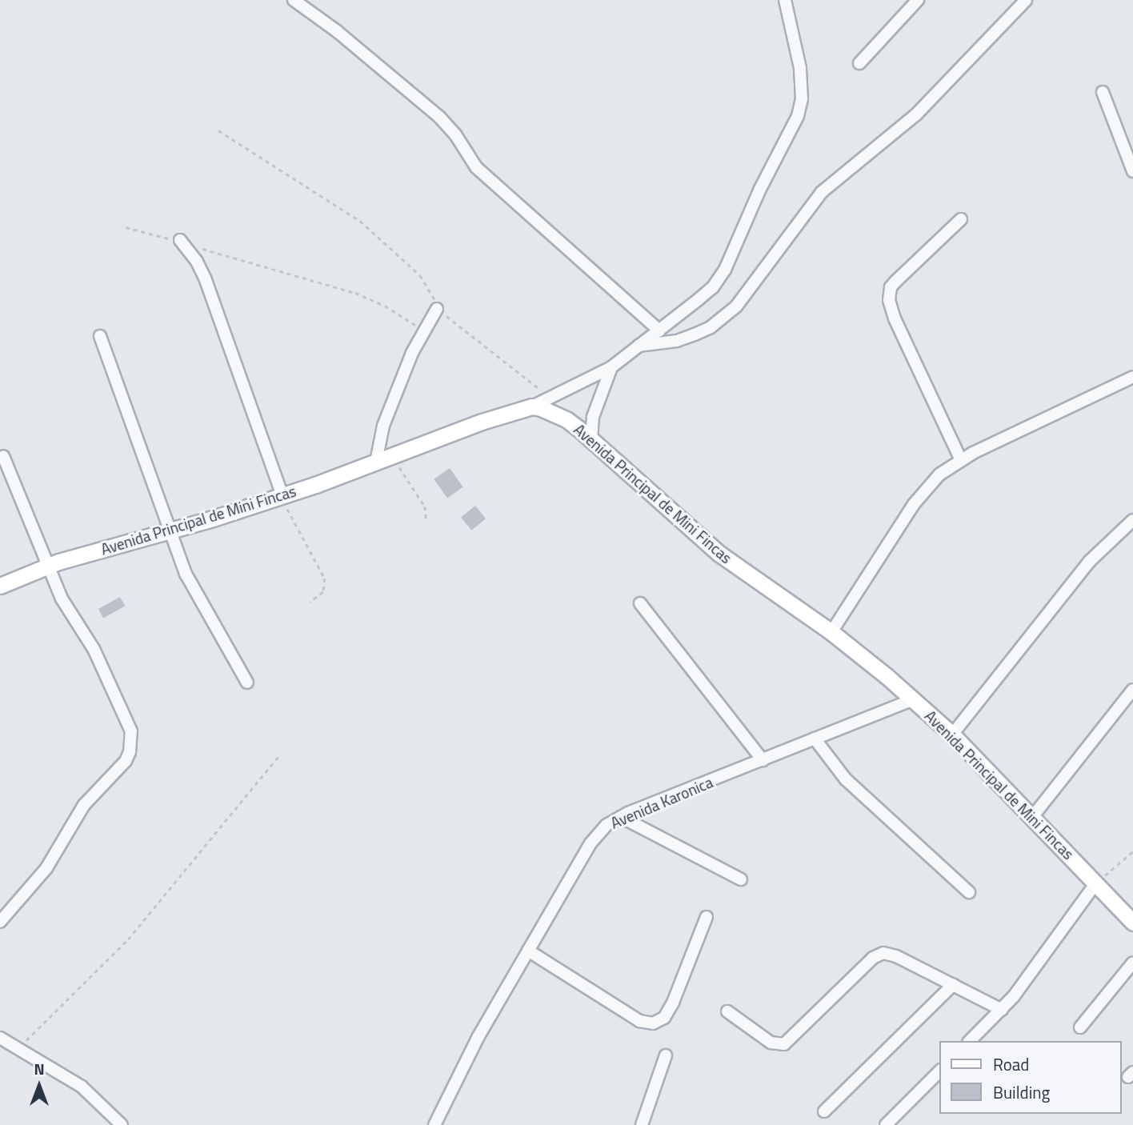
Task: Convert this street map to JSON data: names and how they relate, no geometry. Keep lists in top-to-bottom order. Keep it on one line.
{"streets":{"street":["Avenida Principal de Mini Fincas","Avenida Karonica"]},"crossings":[["Avenida Principal de Mini Fincas","Avenida Karonica"]],"legend":["Road","Building"],"north":"top"}
